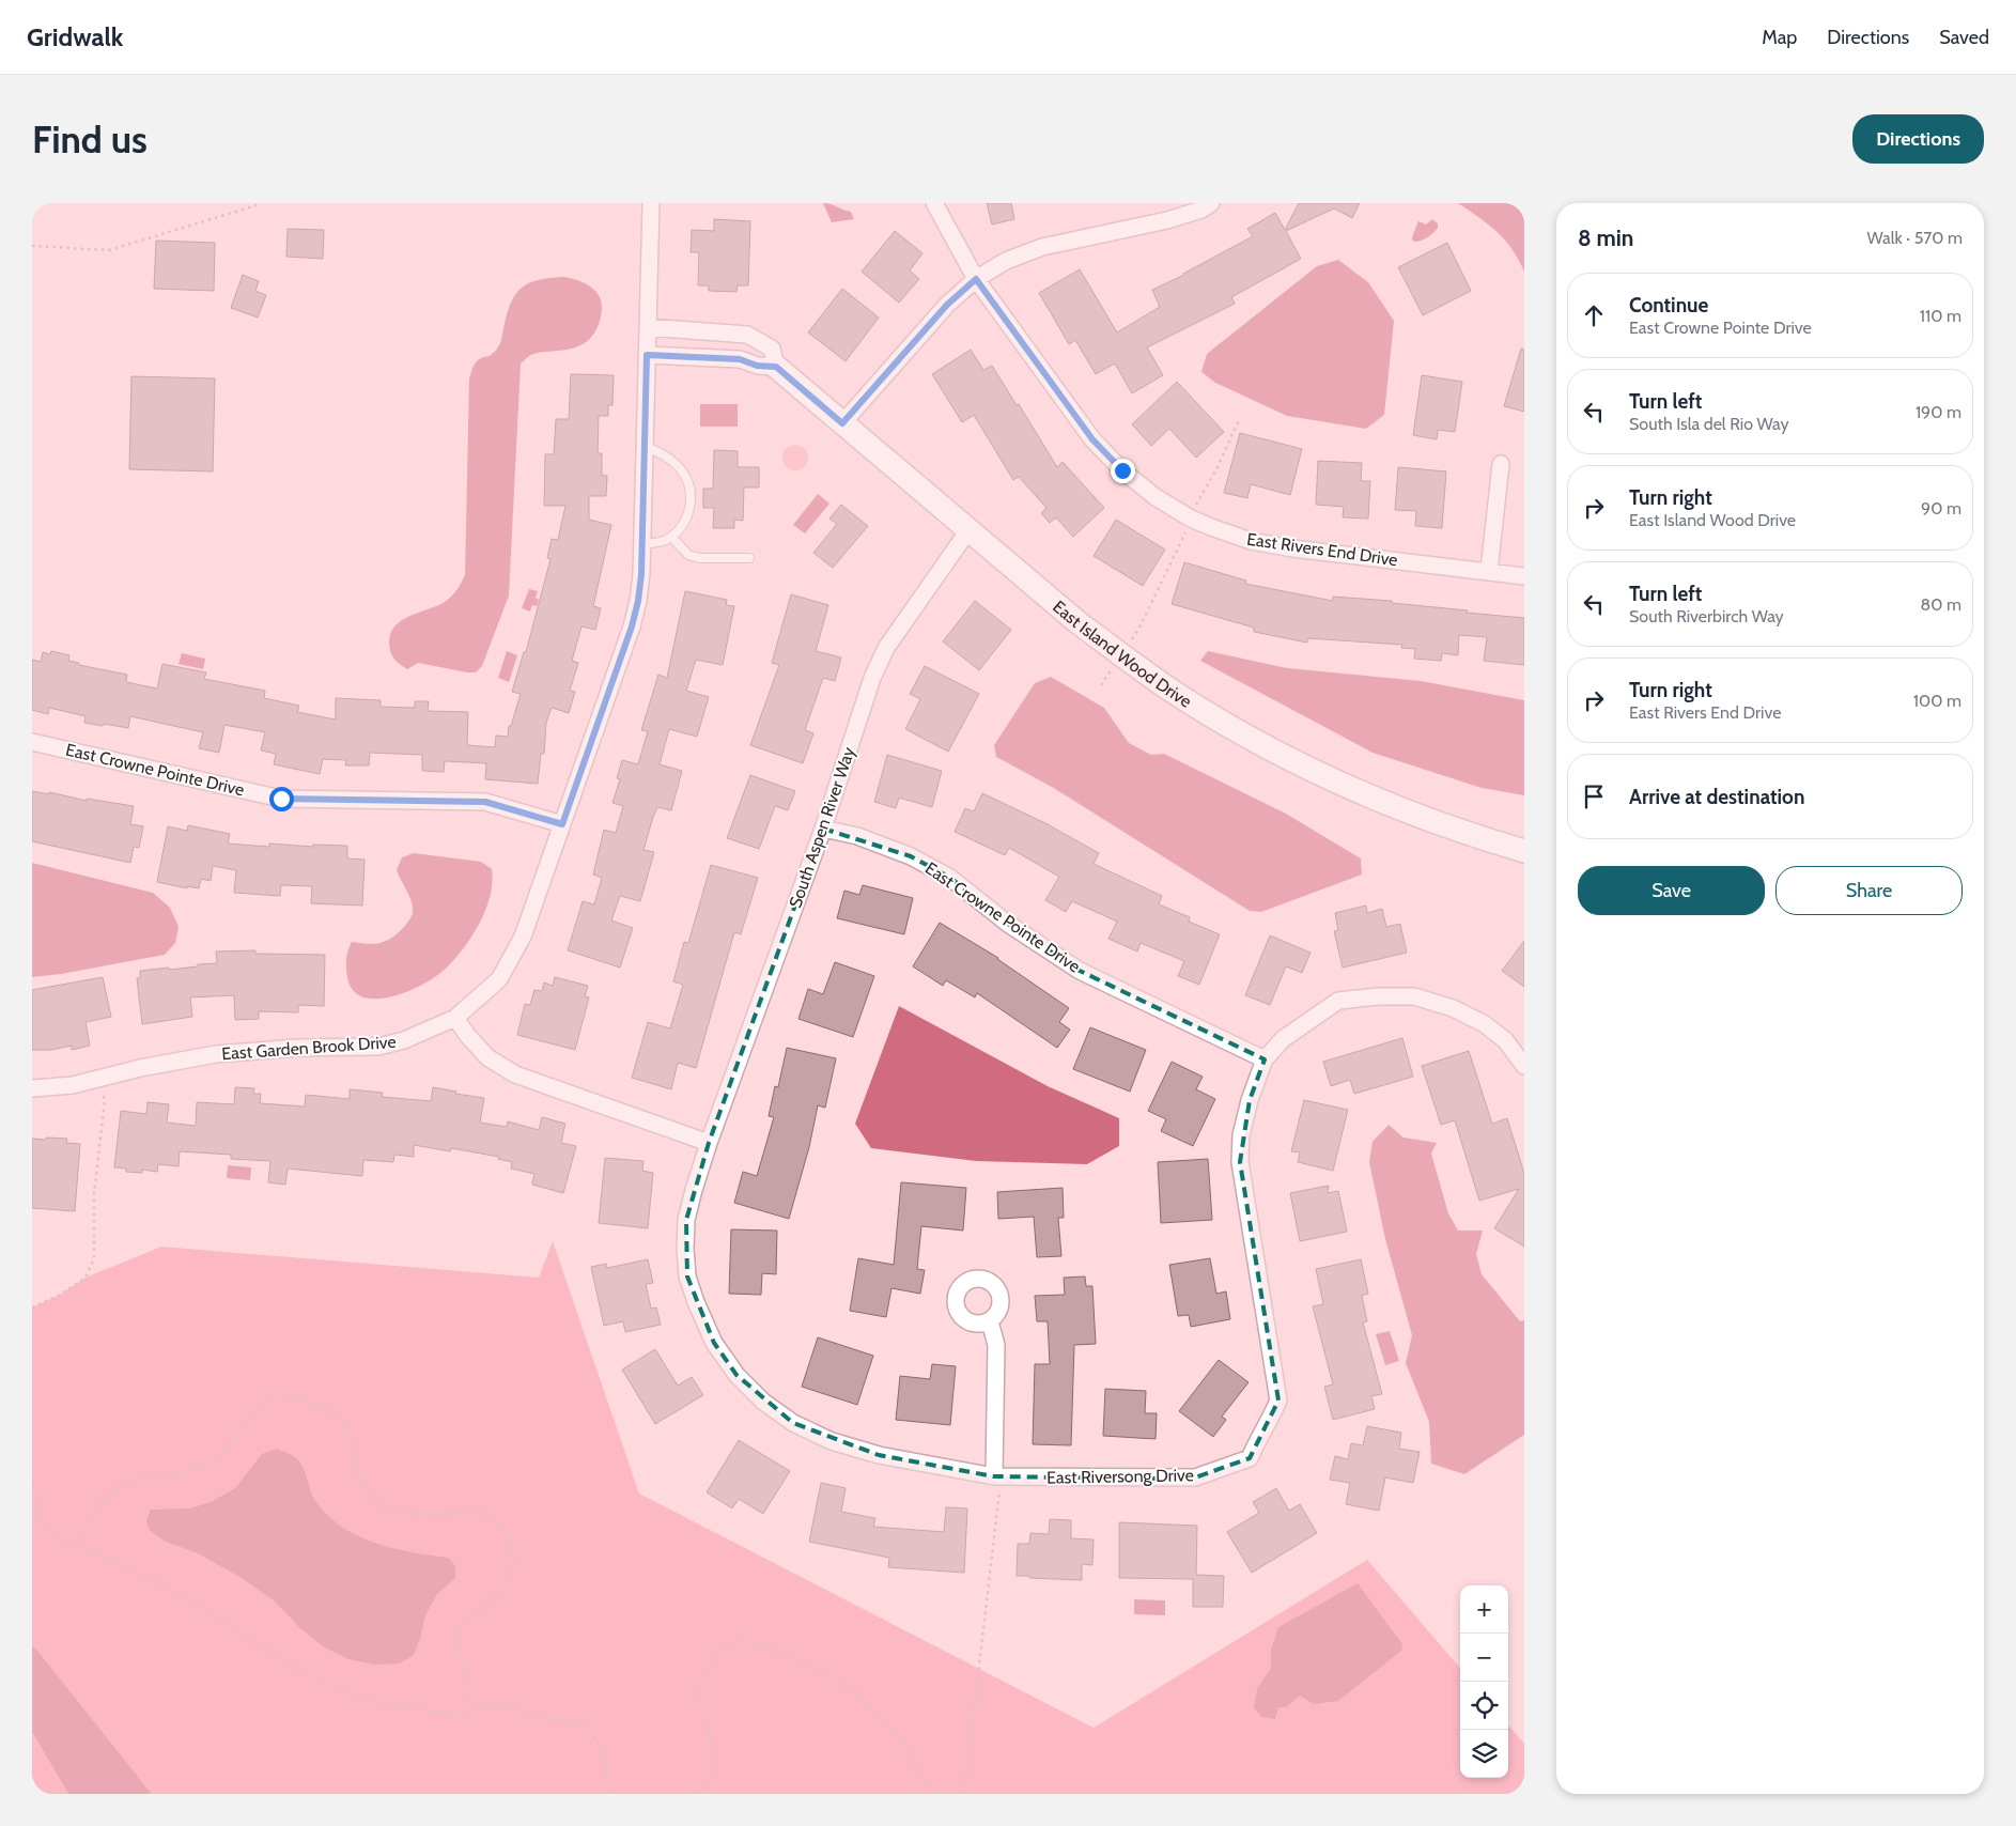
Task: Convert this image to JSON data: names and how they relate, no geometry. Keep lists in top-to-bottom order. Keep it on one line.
{"streets":{"street":["East Rivers End Drive","East Island Wood Drive","East Crowne Pointe Drive","South Aspen River Way","East Garden Brook Drive","East Riversong Drive"]},"crossings":[["East Island Wood Drive","South Aspen River Way"],["East Island Wood Drive","East Garden Brook Drive"],["East Crowne Pointe Drive","South Aspen River Way"],["East Crowne Pointe Drive","East Garden Brook Drive"],["East Crowne Pointe Drive","East Riversong Drive"],["South Aspen River Way","East Riversong Drive"]],"page":{"header":"Gridwalk","nav":["Map","Directions","Saved"],"buttons":["Directions",["Save","Share"]],"title":"Find us","heading":["8 min","Walk · 570 m"],"list":[["Continue","East Crowne Pointe Drive","110 m"],["Turn left","South Isla del Rio Way","190 m"],["Turn right","East Island Wood Drive","90 m"],["Turn left","South Riverbirch Way","80 m"],["Turn right","East Rivers End Drive","100 m"],"Arrive at destination"],"map_buttons":["+","−"]}}
